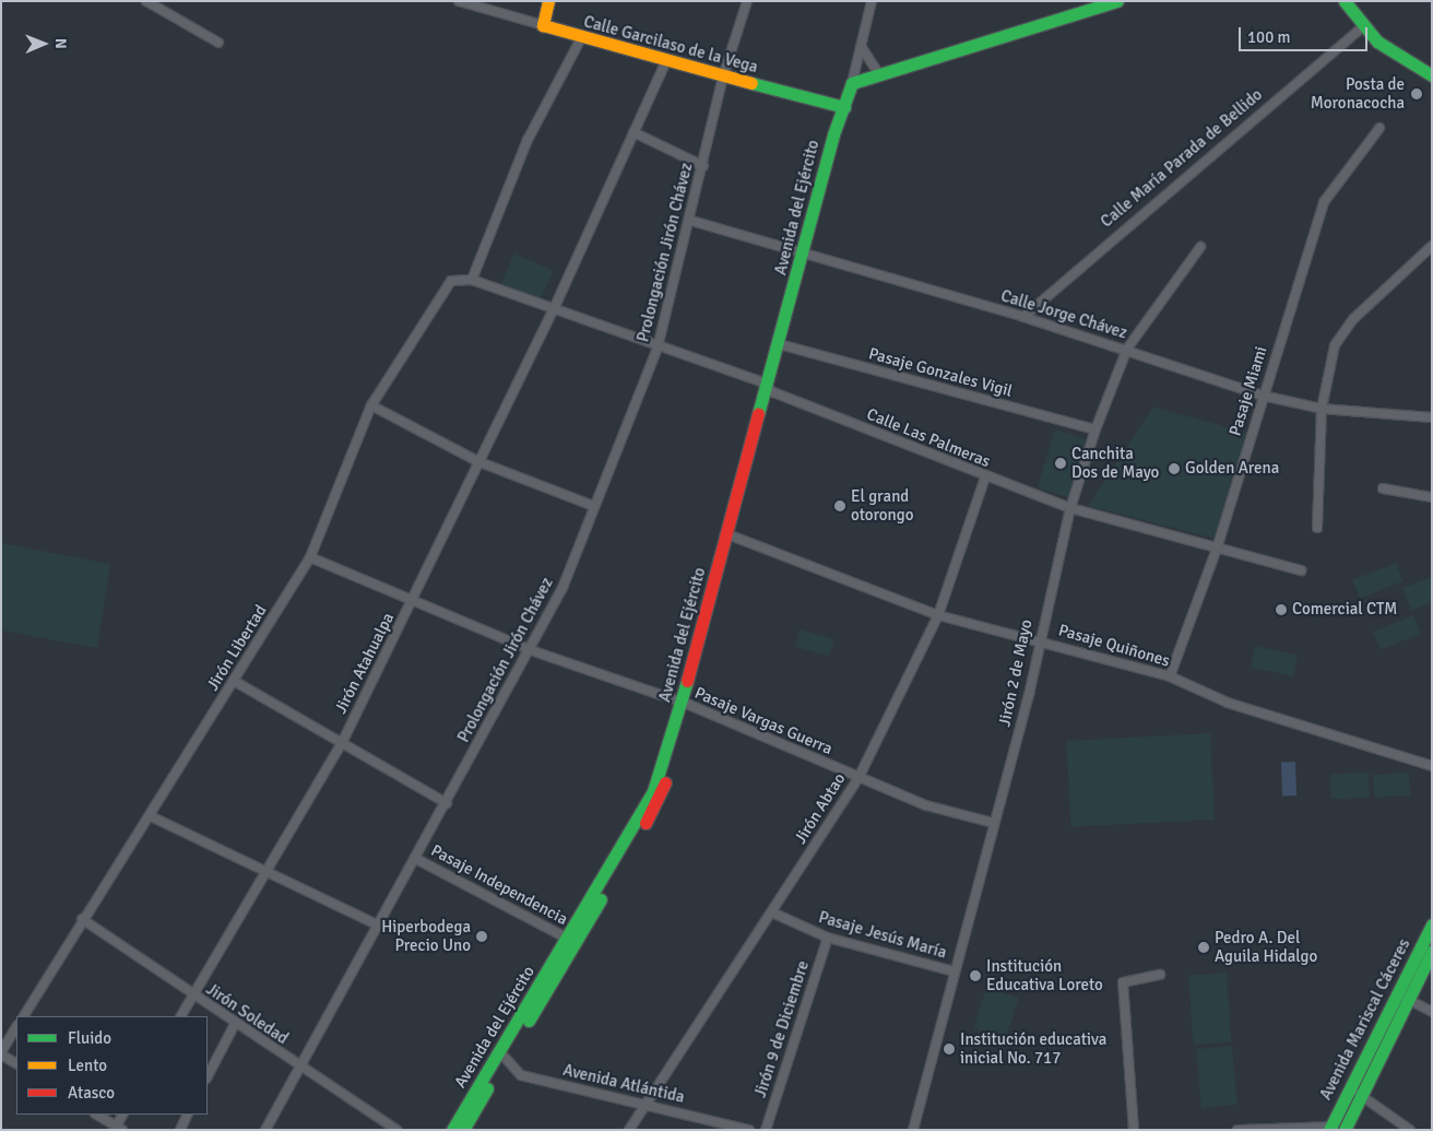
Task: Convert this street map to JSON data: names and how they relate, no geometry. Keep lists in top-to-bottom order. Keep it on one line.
{"streets":{"main road":["Calle Garcilaso de la Vega","Avenida del Ejército","Avenida Mariscal Cáceres"],"street":["Calle María Parada de Bellido","Prolongación Jirón Chávez","Calle Jorge Chávez","Pasaje Gonzales Vigil","Pasaje Miami","Calle Las Palmeras","Pasaje Quiñones","Jirón Libertad","Jirón Atahualpa","Jirón 2 de Mayo","Pasaje Vargas Guerra","Jirón Abtao","Pasaje Independencia","Pasaje Jesús María","Jirón Soledad","Jirón 9 de Diciembre","Avenida Atlántida"]},"crossings":[["Calle Garcilaso de la Vega","Avenida del Ejército"],["Calle Garcilaso de la Vega","Prolongación Jirón Chávez"],["Calle Garcilaso de la Vega","Jirón Atahualpa"],["Calle María Parada de Bellido","Calle Jorge Chávez"],["Avenida del Ejército","Calle Jorge Chávez"],["Avenida del Ejército","Pasaje Gonzales Vigil"],["Avenida del Ejército","Calle Las Palmeras"],["Avenida del Ejército","Pasaje Quiñones"],["Avenida del Ejército","Pasaje Vargas Guerra"],["Avenida del Ejército","Pasaje Independencia"],["Avenida del Ejército","Avenida Atlántida"],["Prolongación Jirón Chávez","Calle Jorge Chávez"],["Prolongación Jirón Chávez","Calle Las Palmeras"],["Prolongación Jirón Chávez","Pasaje Vargas Guerra"],["Prolongación Jirón Chávez","Pasaje Independencia"],["Prolongación Jirón Chávez","Jirón Soledad"],["Calle Jorge Chávez","Pasaje Miami"],["Calle Jorge Chávez","Jirón 2 de Mayo"],["Pasaje Gonzales Vigil","Jirón 2 de Mayo"],["Pasaje Miami","Calle Las Palmeras"],["Pasaje Miami","Pasaje Quiñones"],["Calle Las Palmeras","Jirón Libertad"],["Calle Las Palmeras","Jirón Atahualpa"],["Calle Las Palmeras","Jirón 2 de Mayo"],["Calle Las Palmeras","Jirón Abtao"],["Pasaje Quiñones","Jirón 2 de Mayo"],["Pasaje Quiñones","Jirón Abtao"],["Jirón Libertad","Pasaje Vargas Guerra"],["Jirón Libertad","Jirón Soledad"],["Jirón Atahualpa","Pasaje Vargas Guerra"],["Jirón Atahualpa","Jirón Soledad"],["Jirón 2 de Mayo","Pasaje Vargas Guerra"],["Jirón 2 de Mayo","Pasaje Jesús María"],["Pasaje Vargas Guerra","Jirón Abtao"],["Jirón Abtao","Pasaje Jesús María"],["Jirón Abtao","Avenida Atlántida"],["Pasaje Jesús María","Jirón 9 de Diciembre"]],"places":["Posta de Moronacocha","Canchita Dos de Mayo","Golden Arena","El grand otorongo","Comercial CTM","Hiperbodega Precio Uno","Pedro A. Del Aguila Hidalgo","Institución Educativa Loreto","Institución educativa inicial No. 717"],"legend":["Fluido","Lento","Atasco"],"scale_bar":"100 m","north":"right"}
